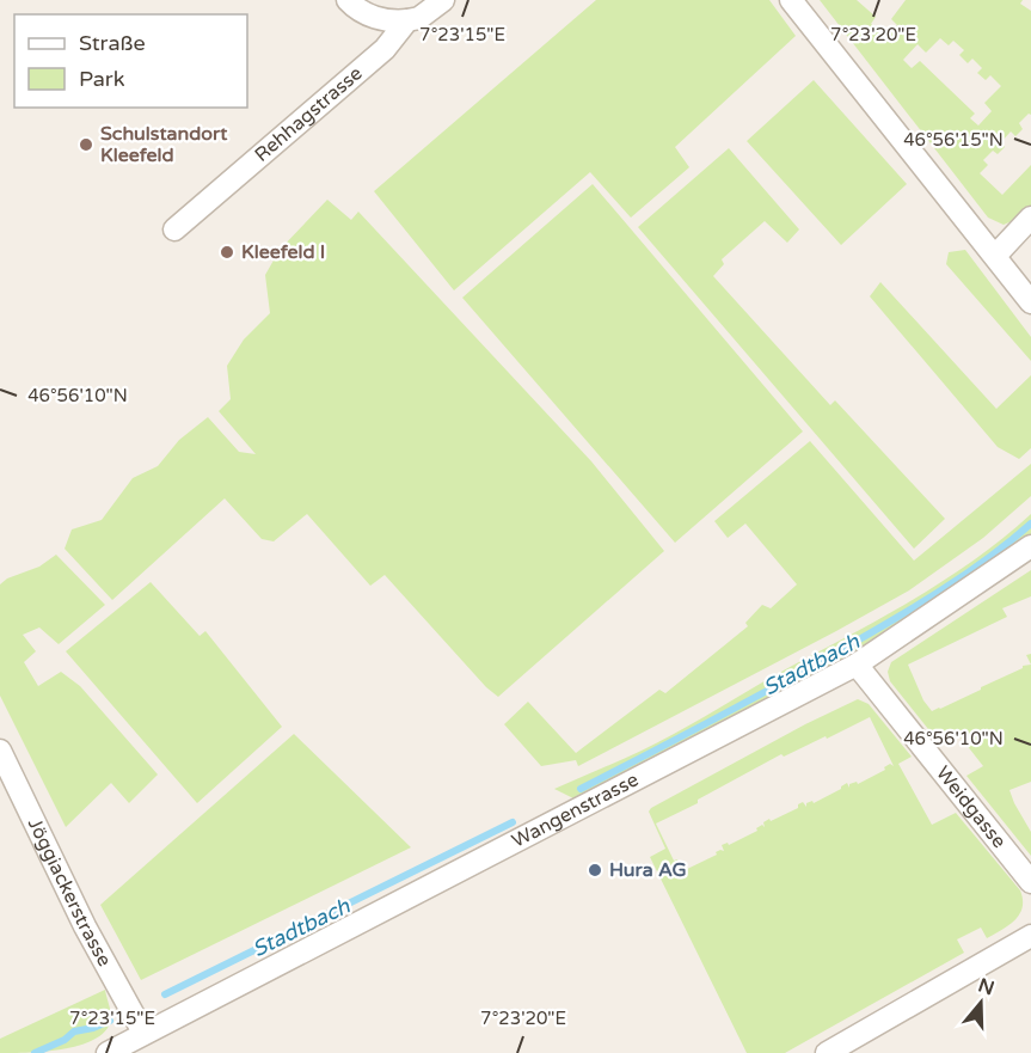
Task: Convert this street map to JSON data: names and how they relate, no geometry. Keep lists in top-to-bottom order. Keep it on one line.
{"streets":{"street":["Rehhagstrasse","Weidgasse","Wangenstrasse","Jöggiackerstrasse"]},"crossings":[["Weidgasse","Wangenstrasse"],["Wangenstrasse","Jöggiackerstrasse"]],"water":["Stadtbach"],"places":["Schulstandort Kleefeld","Kleefeld I","Hura AG"],"legend":["Straße","Park"],"north":"top","coordinates":["7°23'15\"E","7°23'20\"E","46°56'15\"N","46°56'10\"N"]}
